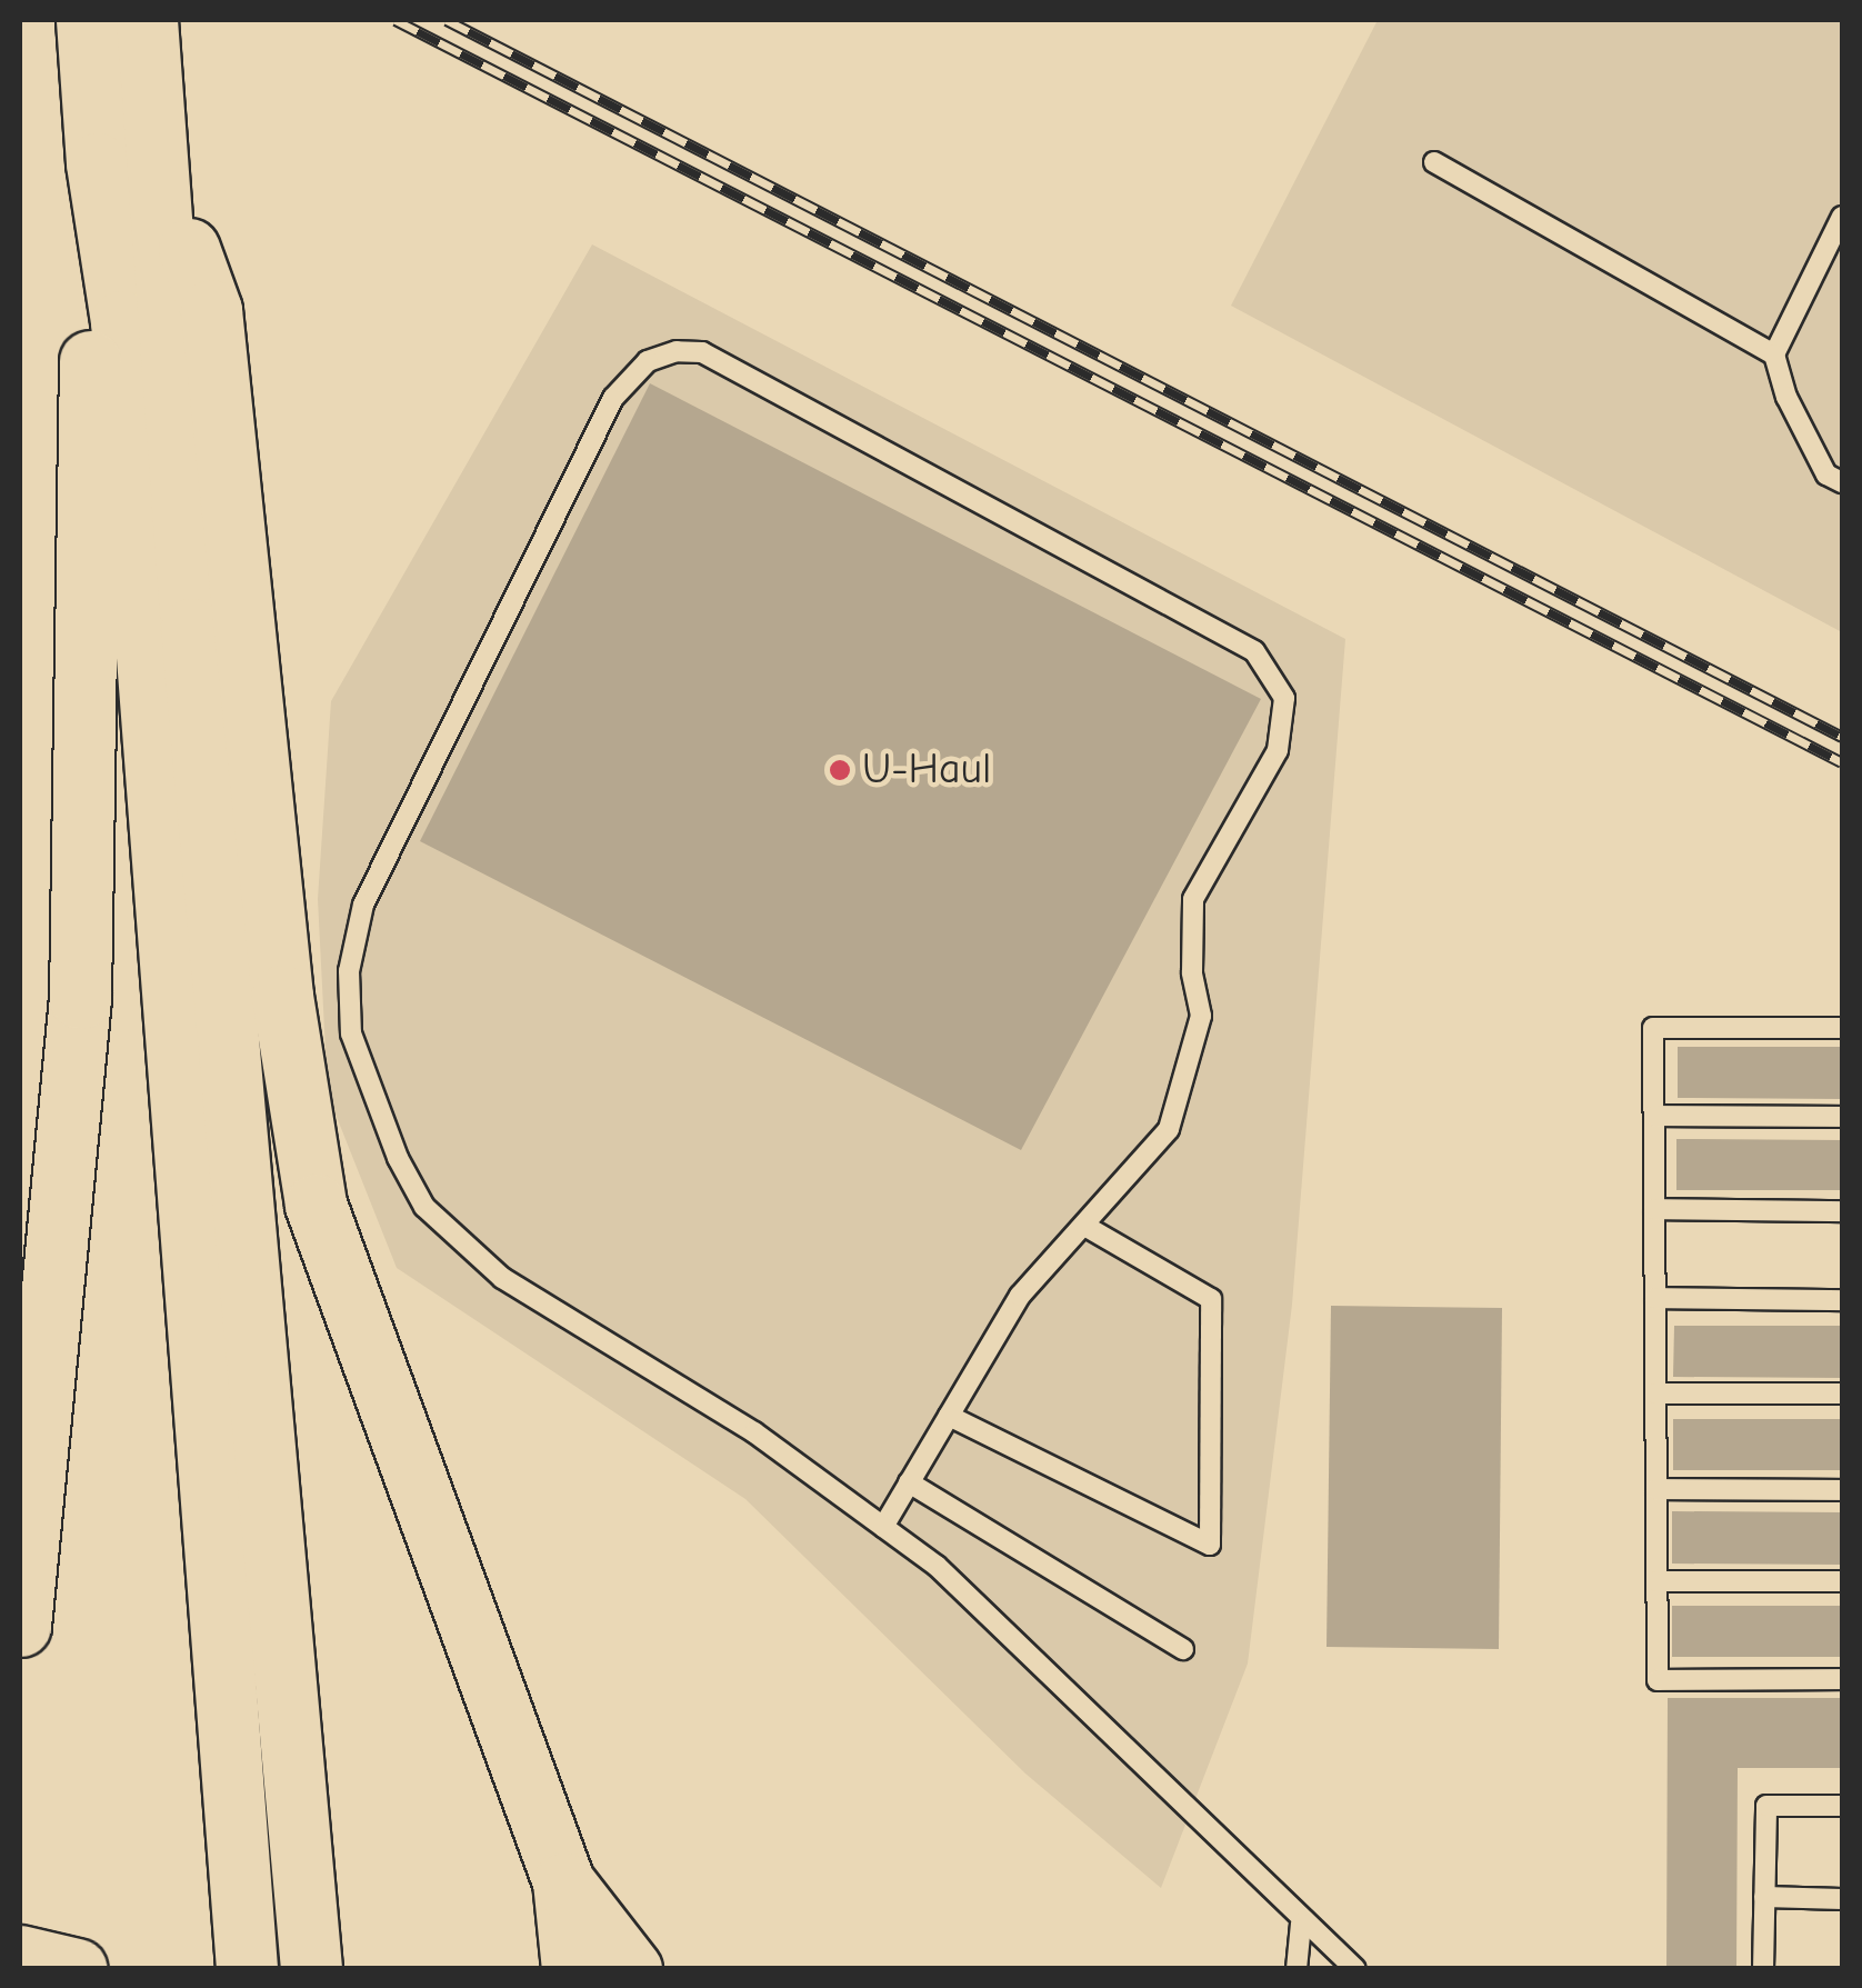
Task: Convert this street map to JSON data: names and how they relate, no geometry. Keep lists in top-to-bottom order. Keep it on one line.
{"places":["U-Haul"]}
